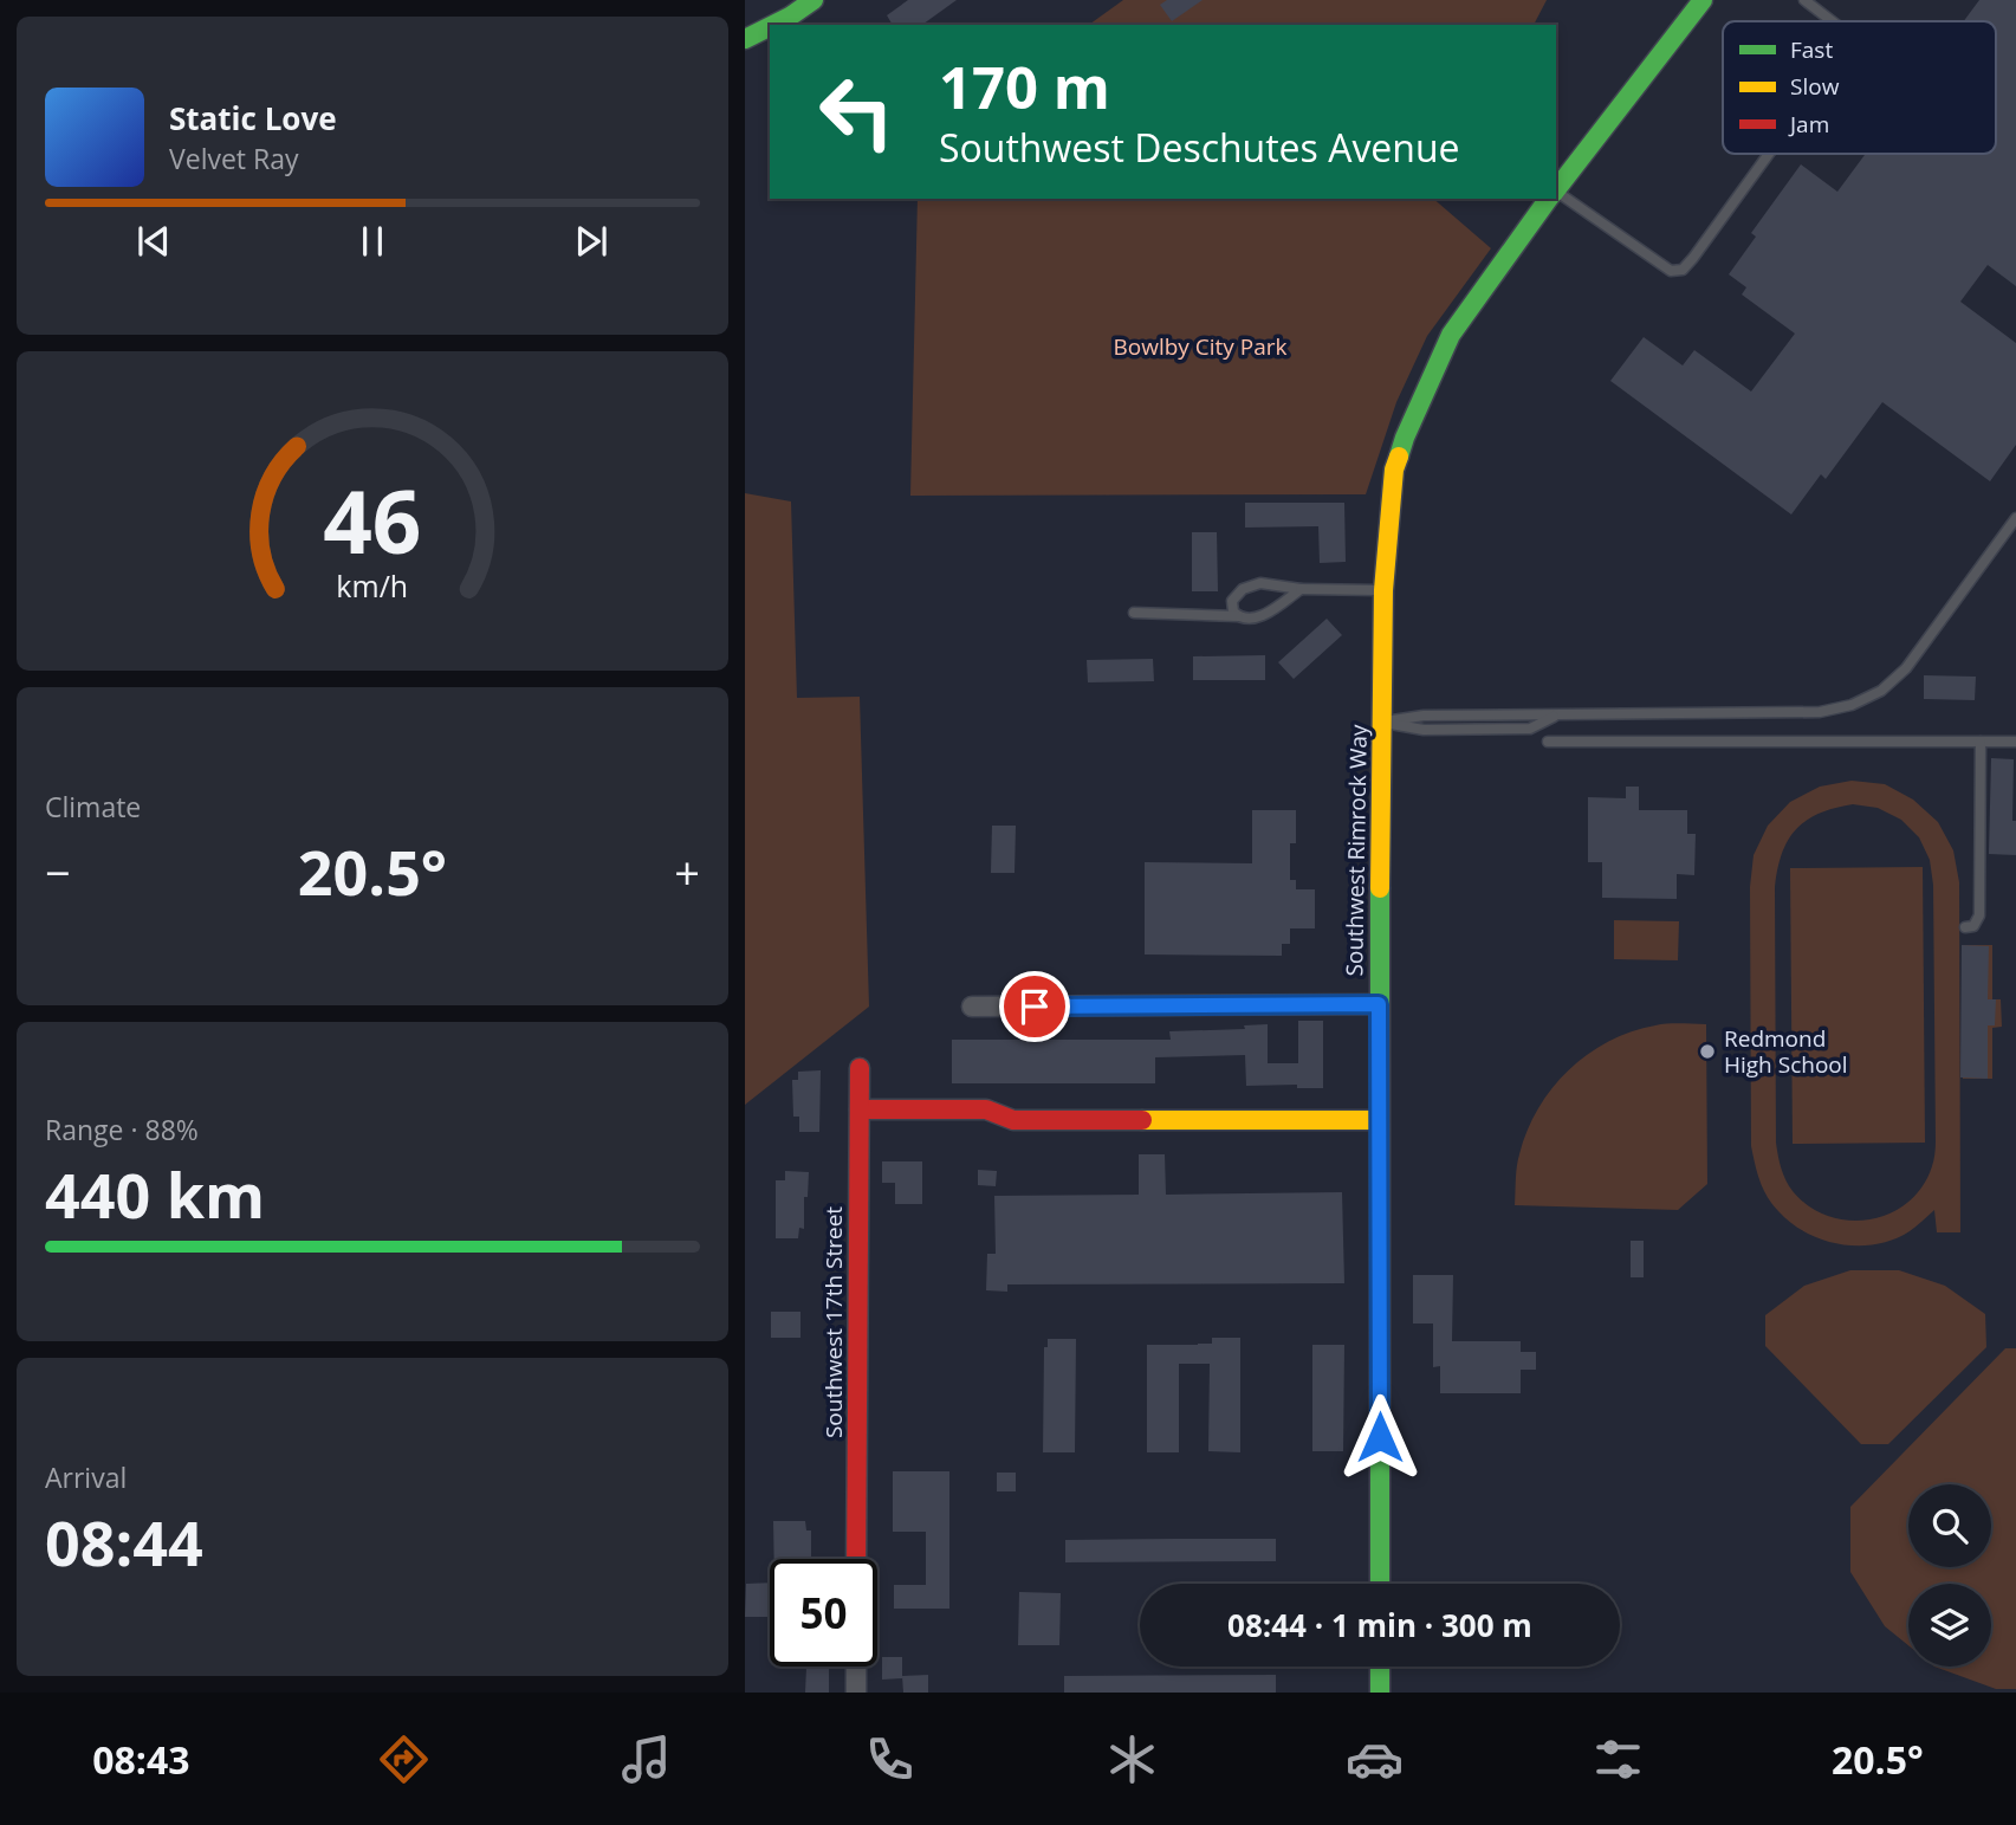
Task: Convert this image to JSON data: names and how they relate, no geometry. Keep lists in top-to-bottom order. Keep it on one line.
{"streets":{"main road":["Southwest Rimrock Way","Southwest 17th Street"]},"parks":["Bowlby City Park"],"places":["Redmond High School"],"legend":["Fast","Slow","Jam"],"page":{"turn":["170 m","Southwest Deschutes Avenue"],"song":["Static Love","Velvet Ray"],"tile":["Climate",["Range · 88%","440 km"],["Arrival","08:44"]],"heat":["−","20.5°","+"],"limit":"50","trip":"08:44 · 1 min · 300 m","tabs":["08:43","20.5°"],"gauge":["46","km/h"]}}
